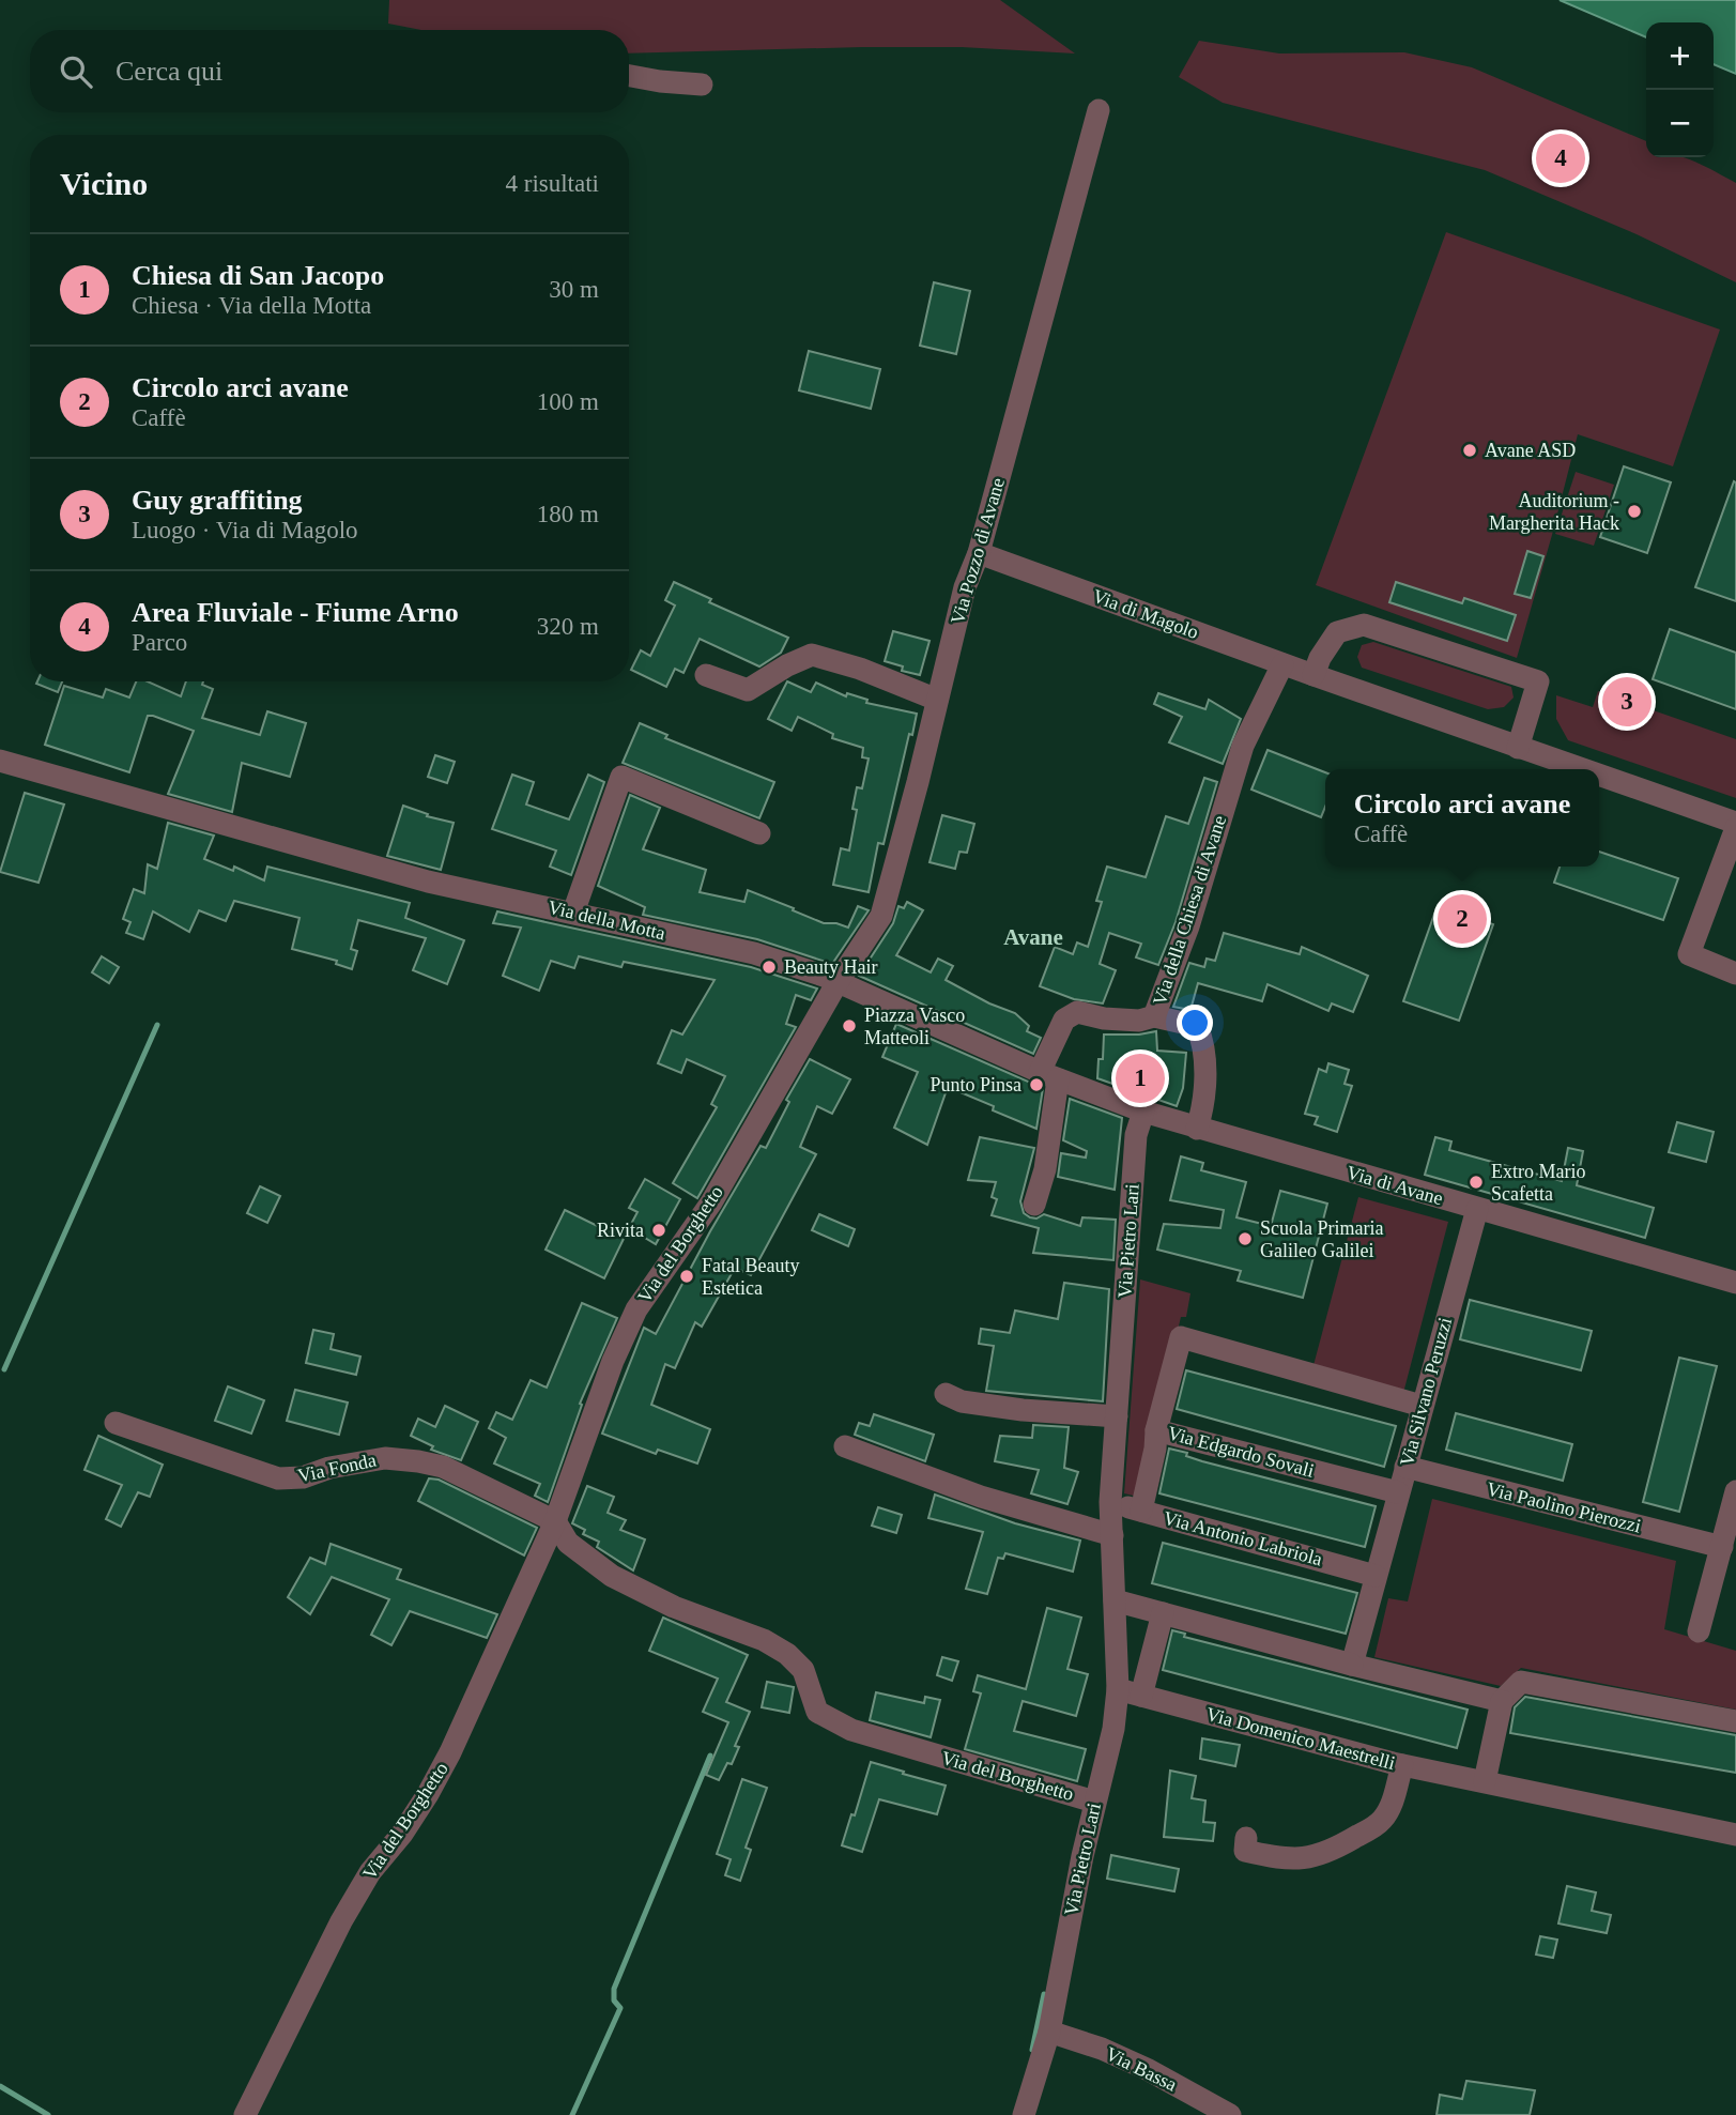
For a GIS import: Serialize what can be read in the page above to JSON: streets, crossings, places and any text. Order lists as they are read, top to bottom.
{
  "streets": {
    "street": [
      "Via Pozzo di Avane",
      "Via di Magolo",
      "Via della Chiesa di Avane",
      "Via della Motta",
      "Via di Avane",
      "Via Pietro Lari",
      "Via del Borghetto",
      "Via Silvano Peruzzi",
      "Via Edgardo Sovali",
      "Via Fonda",
      "Via Paolino Pierozzi",
      "Via Antonio Labriola",
      "Via Domenico Maestrelli",
      "Via Bassa"
    ]
  },
  "crossings": [
    ["Via Pozzo di Avane", "Via di Magolo"],
    ["Via Pozzo di Avane", "Via della Motta"],
    ["Via Pozzo di Avane", "Via del Borghetto"],
    ["Via di Magolo", "Via della Chiesa di Avane"],
    ["Via della Chiesa di Avane", "Via della Motta"],
    ["Via della Motta", "Via di Avane"],
    ["Via della Motta", "Via Pietro Lari"],
    ["Via della Motta", "Via del Borghetto"],
    ["Via di Avane", "Via Silvano Peruzzi"],
    ["Via Pietro Lari", "Via del Borghetto"],
    ["Via Pietro Lari", "Via Antonio Labriola"],
    ["Via Pietro Lari", "Via Domenico Maestrelli"],
    ["Via Pietro Lari", "Via Bassa"],
    ["Via del Borghetto", "Via Fonda"],
    ["Via Silvano Peruzzi", "Via Edgardo Sovali"],
    ["Via Silvano Peruzzi", "Via Paolino Pierozzi"],
    ["Via Silvano Peruzzi", "Via Antonio Labriola"]
  ],
  "districts": ["Avane"],
  "places": [
    "Avane ASD",
    "Auditorium - Margherita Hack",
    "Beauty Hair",
    "Piazza Vasco Matteoli",
    "Punto Pinsa",
    "Extro Mario Scafetta",
    "Rivita",
    "Scuola Primaria Galileo Galilei",
    "Fatal Beauty Estetica"
  ],
  "page": {
    "map_buttons": ["+", "−"],
    "search": "Cerca qui",
    "pins": [
      "4",
      "3",
      "2",
      "1"
    ],
    "heading": ["Vicino", "4 risultati"],
    "list": [
      {
        "mark": "1",
        "name": "Chiesa di San Jacopo",
        "note": "Chiesa · Via della Motta",
        "value": "30 m"
      },
      {
        "mark": "2",
        "name": "Circolo arci avane",
        "note": "Caffè",
        "value": "100 m"
      },
      {
        "mark": "3",
        "name": "Guy graffiting",
        "note": "Luogo · Via di Magolo",
        "value": "180 m"
      },
      {
        "mark": "4",
        "name": "Area Fluviale - Fiume Arno",
        "note": "Parco",
        "value": "320 m"
      }
    ],
    "popup": ["Circolo arci avane", "Caffè"]
  }
}
